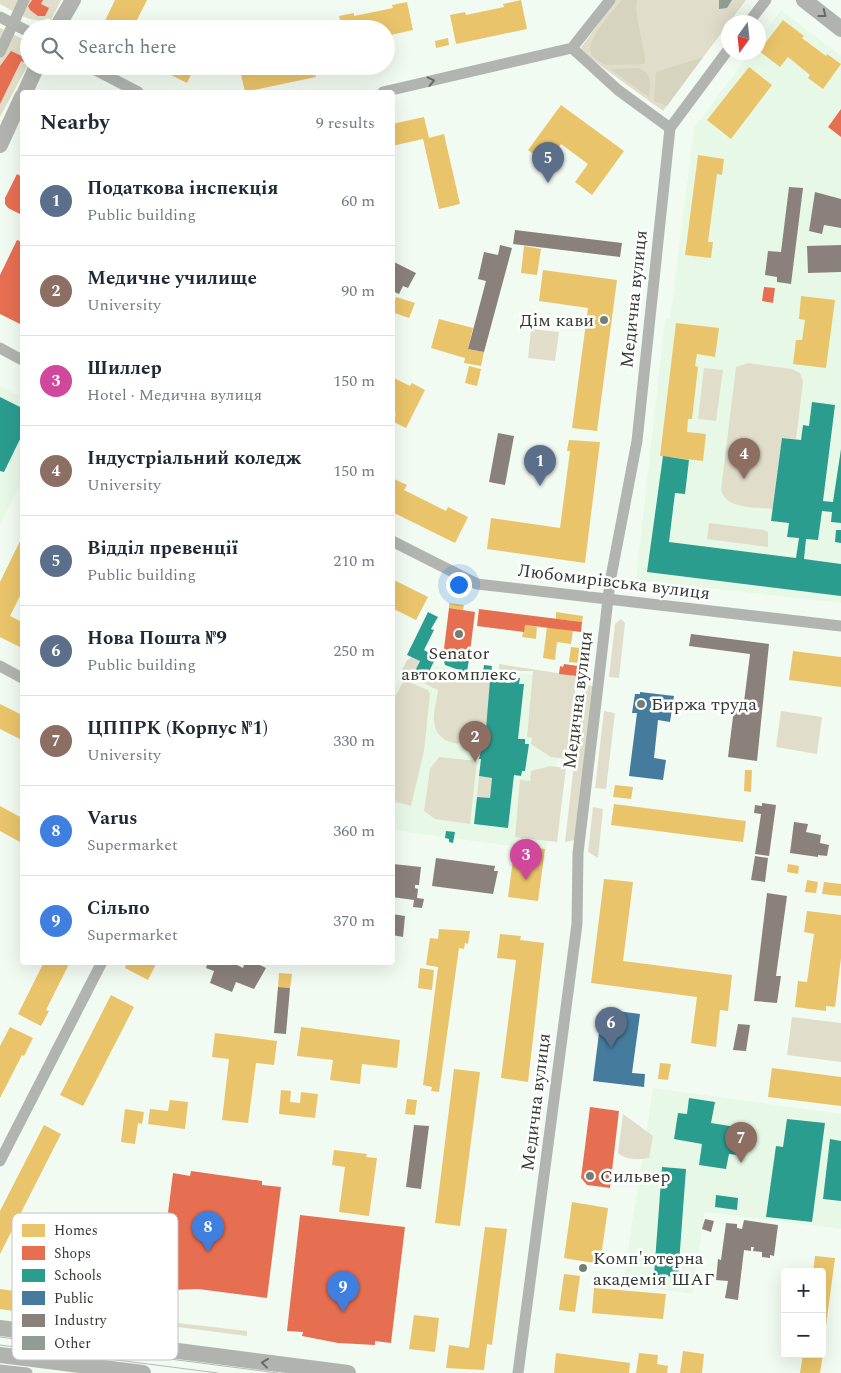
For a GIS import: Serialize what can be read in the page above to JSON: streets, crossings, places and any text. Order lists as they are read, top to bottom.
{
  "streets": {
    "street": ["Медична вулиця", "Любомирівська вулиця"]
  },
  "crossings": [
    ["Медична вулиця", "Любомирівська вулиця"]
  ],
  "places": [
    "Дiм кави",
    "Senator автокомплекс",
    "Биржа труда",
    "Сильвер",
    "Комп'ютерна академія ШАГ"
  ],
  "legend": [
    "Homes",
    "Shops",
    "Schools",
    "Public",
    "Industry",
    "Other"
  ],
  "north": "bottom",
  "page": {
    "search": "Search here",
    "heading": ["Nearby", "9 results"],
    "pins": [
      "5",
      "4",
      "1",
      "2",
      "3",
      "6",
      "7",
      "8",
      "9"
    ],
    "list": [
      {
        "mark": "1",
        "name": "Податкова інспекція",
        "note": "Public building",
        "value": "60 m"
      },
      {
        "mark": "2",
        "name": "Медичне училище",
        "note": "University",
        "value": "90 m"
      },
      {
        "mark": "3",
        "name": "Шиллер",
        "note": "Hotel · Медична вулиця",
        "value": "150 m"
      },
      {
        "mark": "4",
        "name": "Індустріальний коледж",
        "note": "University",
        "value": "150 m"
      },
      {
        "mark": "5",
        "name": "Відділ превенції",
        "note": "Public building",
        "value": "210 m"
      },
      {
        "mark": "6",
        "name": "Нова Пошта №9",
        "note": "Public building",
        "value": "250 m"
      },
      {
        "mark": "7",
        "name": "ЦППРК (Корпус №1)",
        "note": "University",
        "value": "330 m"
      },
      {
        "mark": "8",
        "name": "Varus",
        "note": "Supermarket",
        "value": "360 m"
      },
      {
        "mark": "9",
        "name": "Сільпо",
        "note": "Supermarket",
        "value": "370 m"
      }
    ],
    "map_buttons": ["+", "−"]
  }
}
